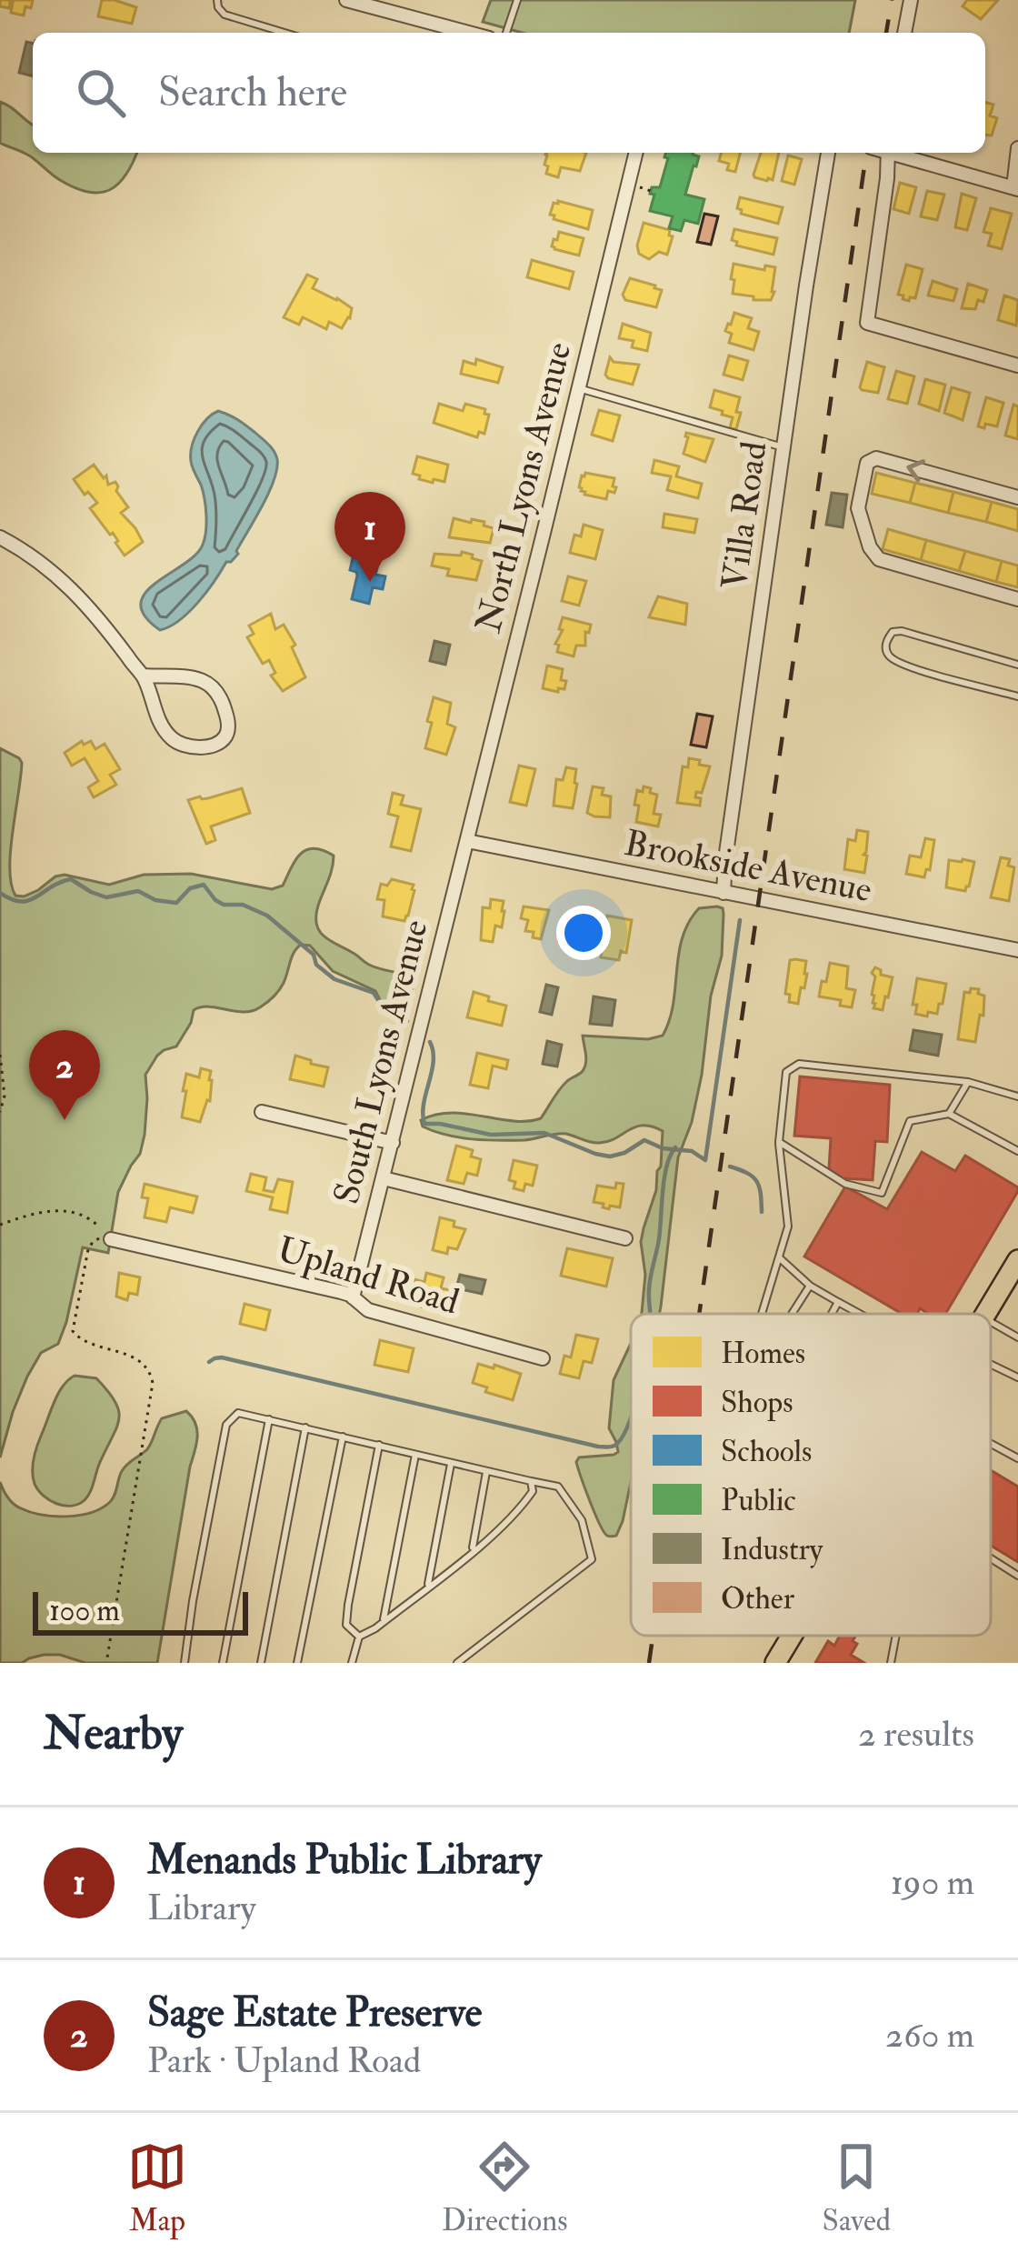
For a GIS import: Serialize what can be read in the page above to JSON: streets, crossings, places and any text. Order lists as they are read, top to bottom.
{
  "streets": {
    "street": [
      "North Lyons Avenue",
      "Villa Road",
      "Brookside Avenue",
      "South Lyons Avenue",
      "Upland Road"
    ]
  },
  "crossings": [
    ["North Lyons Avenue", "Brookside Avenue"],
    ["North Lyons Avenue", "South Lyons Avenue"],
    ["Villa Road", "Brookside Avenue"],
    ["Brookside Avenue", "South Lyons Avenue"],
    ["South Lyons Avenue", "Upland Road"]
  ],
  "legend": [
    "Homes",
    "Shops",
    "Schools",
    "Public",
    "Industry",
    "Other"
  ],
  "scale_bar": "100 m",
  "page": {
    "search": "Search here",
    "pins": ["1", "2"],
    "scale": "100 m",
    "heading": ["Nearby", "2 results"],
    "list": [
      {
        "mark": "1",
        "name": "Menands Public Library",
        "note": "Library",
        "value": "190 m"
      },
      {
        "mark": "2",
        "name": "Sage Estate Preserve",
        "note": "Park · Upland Road",
        "value": "260 m"
      }
    ],
    "nav": ["Map", "Directions", "Saved"]
  }
}
